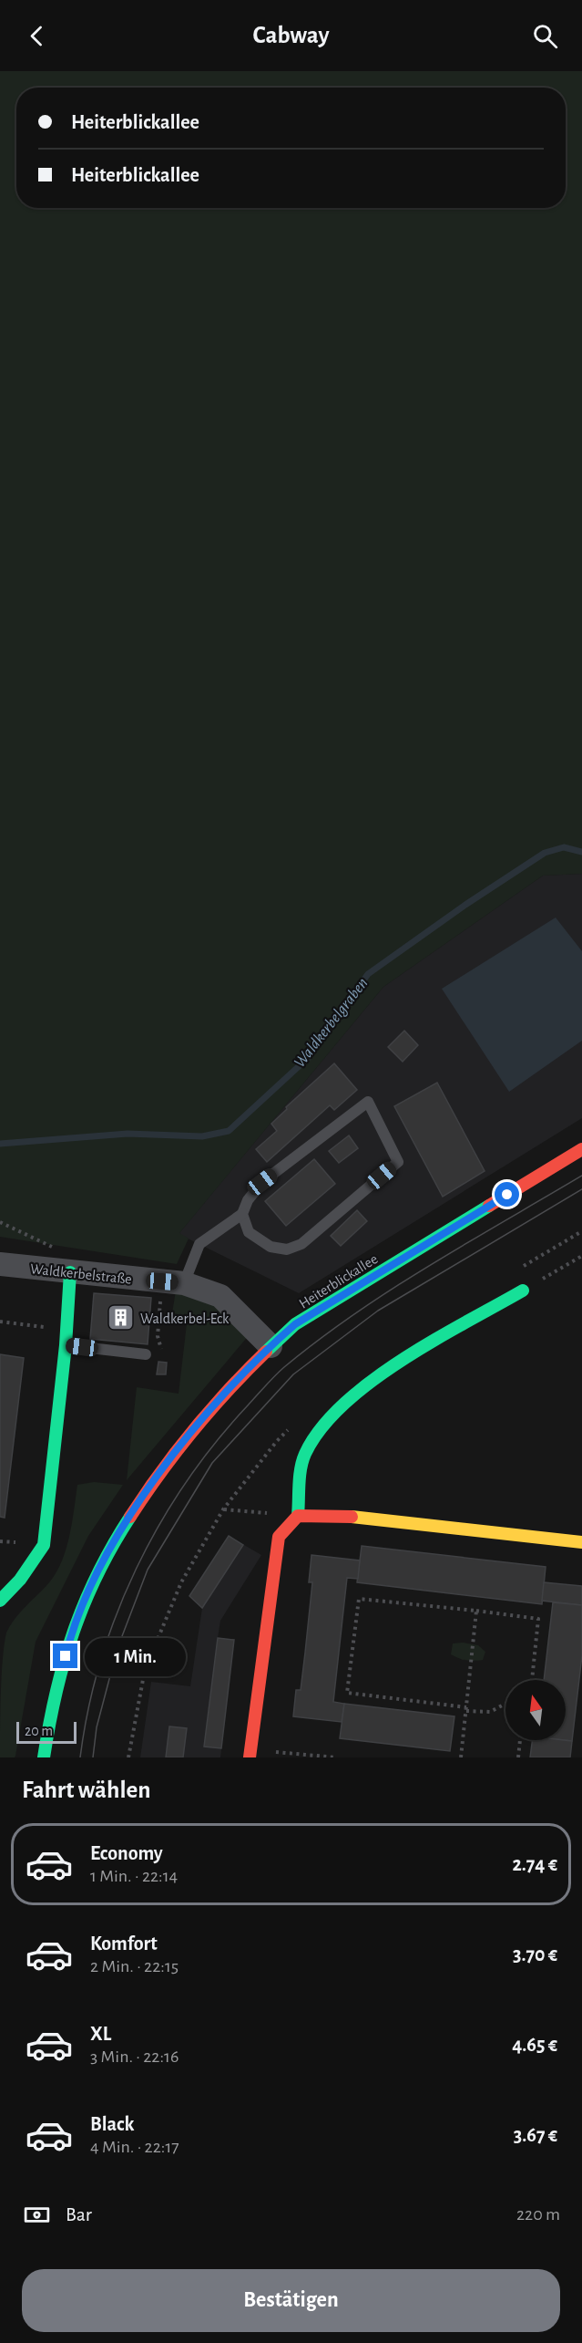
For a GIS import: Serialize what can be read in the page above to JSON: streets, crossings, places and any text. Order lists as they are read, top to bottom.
{
  "streets": {
    "street": ["Waldkerbelstraße", "Heiterblickallee"]
  },
  "crossings": [
    ["Waldkerbelstraße", "Heiterblickallee"]
  ],
  "water": ["Waldkerbelgraben"],
  "places": {
    "building": ["Waldkerbel-Eck"]
  },
  "scale_bar": "20 m",
  "north": "top",
  "page": {
    "header": "Cabway",
    "banner": ["Heiterblickallee", "Heiterblickallee"],
    "bubble": "1 Min.",
    "scale": "20 m",
    "heading": "Fahrt wählen",
    "list": [
      {
        "name": "Economy",
        "note": "1 Min. · 22:14",
        "value": "2.74 €"
      },
      {
        "name": "Komfort",
        "note": "2 Min. · 22:15",
        "value": "3.70 €"
      },
      {
        "name": "XL",
        "note": "3 Min. · 22:16",
        "value": "4.65 €"
      },
      {
        "name": "Black",
        "note": "4 Min. · 22:17",
        "value": "3.67 €"
      }
    ],
    "pay": ["Bar", "220 m"],
    "buttons": "Bestätigen"
  }
}
